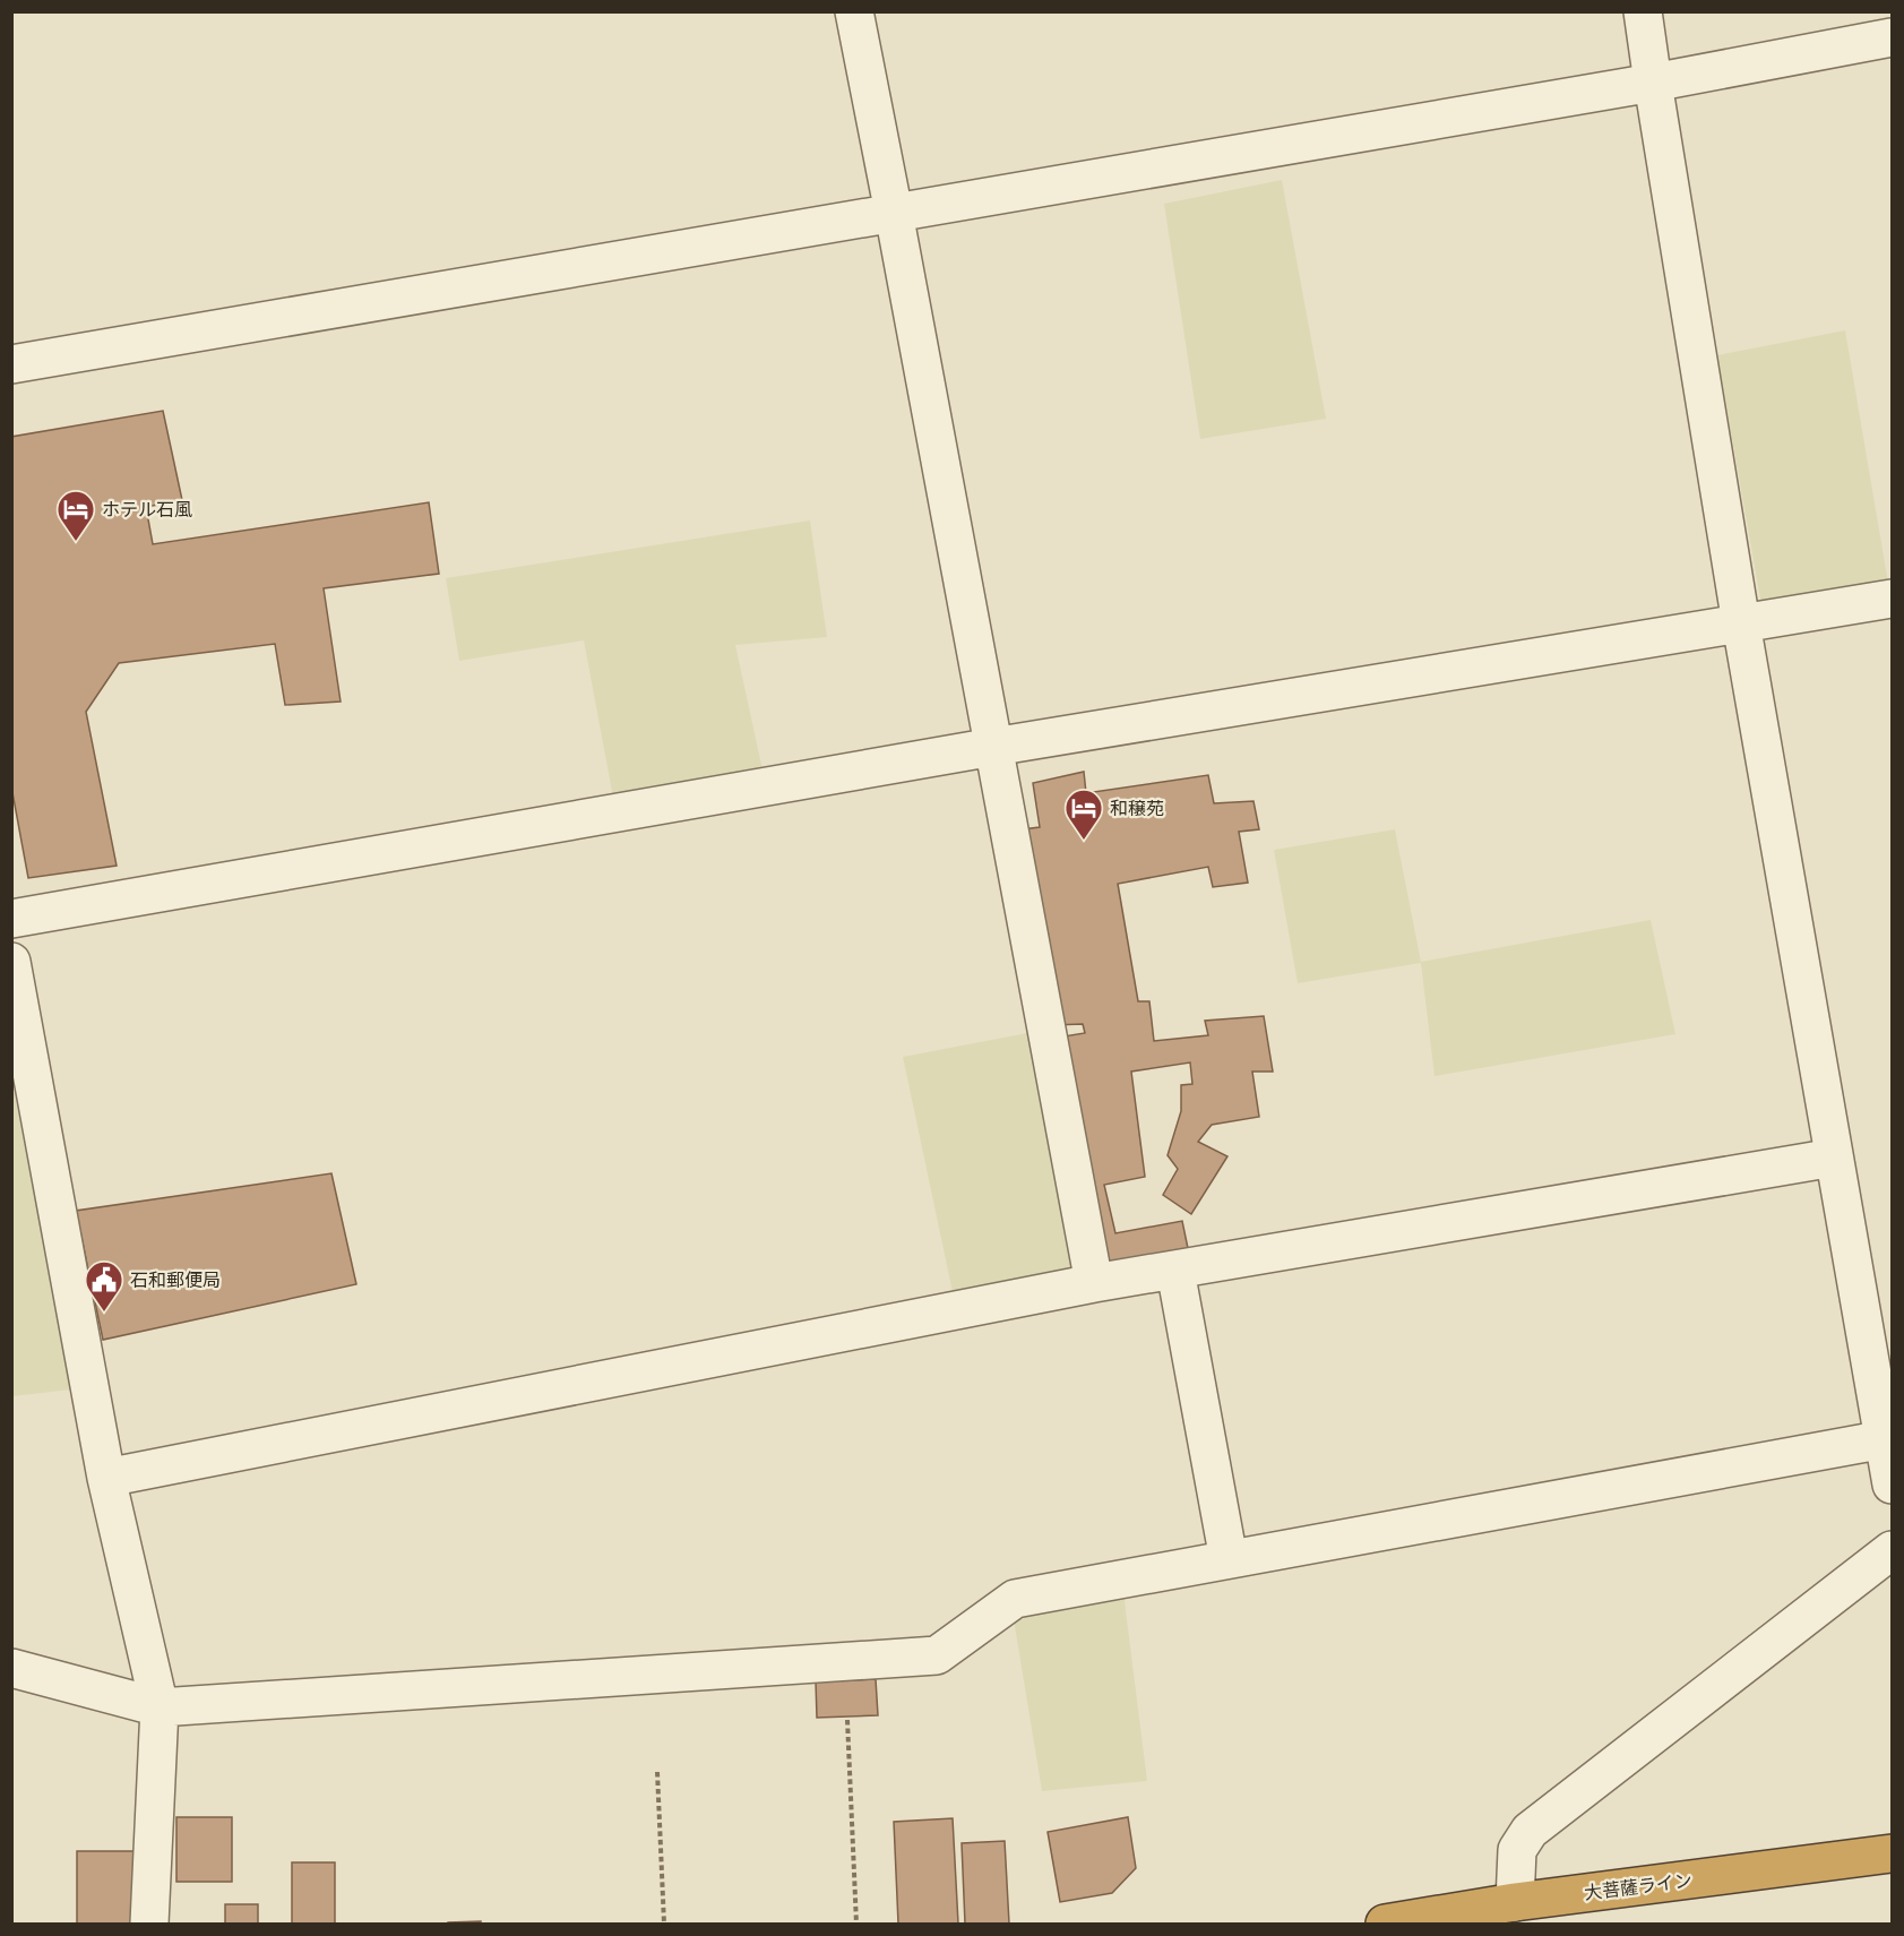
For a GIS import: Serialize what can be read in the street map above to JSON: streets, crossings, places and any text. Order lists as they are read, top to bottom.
{
  "streets": {
    "highway": ["大菩薩ライン"]
  },
  "places": {
    "hotel": ["ホテル石風", "和穣苑"],
    "public building": ["石和郵便局"]
  }
}
